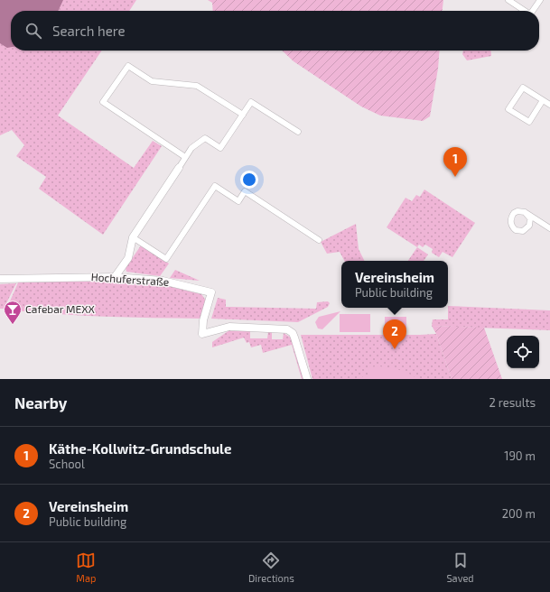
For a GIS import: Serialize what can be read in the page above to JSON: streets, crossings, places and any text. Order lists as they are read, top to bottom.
{
  "streets": {
    "street": ["Hochuferstraße"]
  },
  "places": {
    "bar": ["Cafebar MEXX"]
  },
  "page": {
    "search": "Search here",
    "pins": ["1", "2"],
    "popup": ["Vereinsheim", "Public building"],
    "heading": ["Nearby", "2 results"],
    "list": [
      {
        "mark": "1",
        "name": "Käthe-Kollwitz-Grundschule",
        "note": "School",
        "value": "190 m"
      },
      {
        "mark": "2",
        "name": "Vereinsheim",
        "note": "Public building",
        "value": "200 m"
      }
    ],
    "nav": ["Map", "Directions", "Saved"]
  }
}
